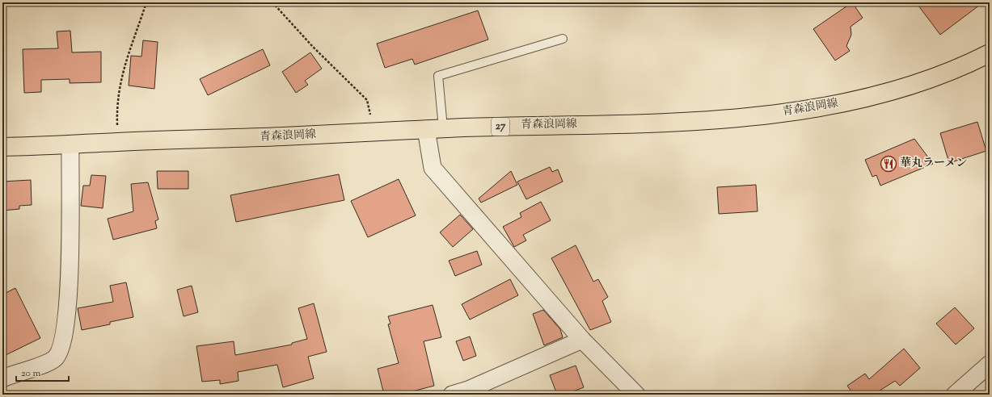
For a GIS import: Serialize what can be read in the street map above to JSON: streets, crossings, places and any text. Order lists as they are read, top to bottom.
{
  "streets": {
    "main road": ["青森浪岡線", "27"]
  },
  "places": {
    "restaurant": ["華丸ラーメン"]
  },
  "scale_bar": "20 m"
}
